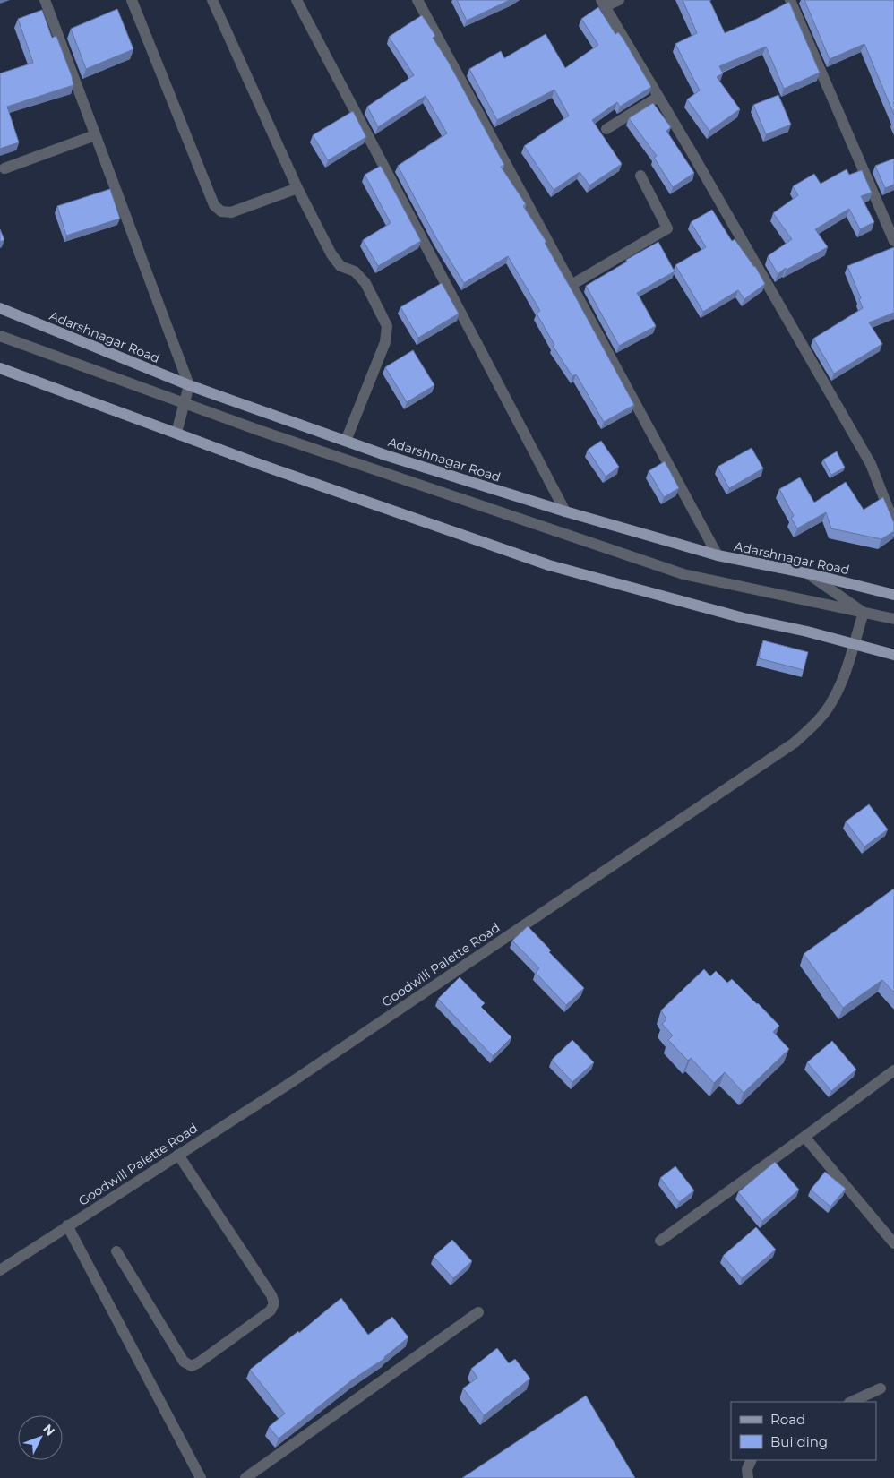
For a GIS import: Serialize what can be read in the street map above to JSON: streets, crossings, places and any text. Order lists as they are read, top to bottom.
{
  "streets": {
    "main road": ["Adarshnagar Road"],
    "street": ["Goodwill Palette Road"]
  },
  "legend": ["Road", "Building"],
  "north": "top right"
}
